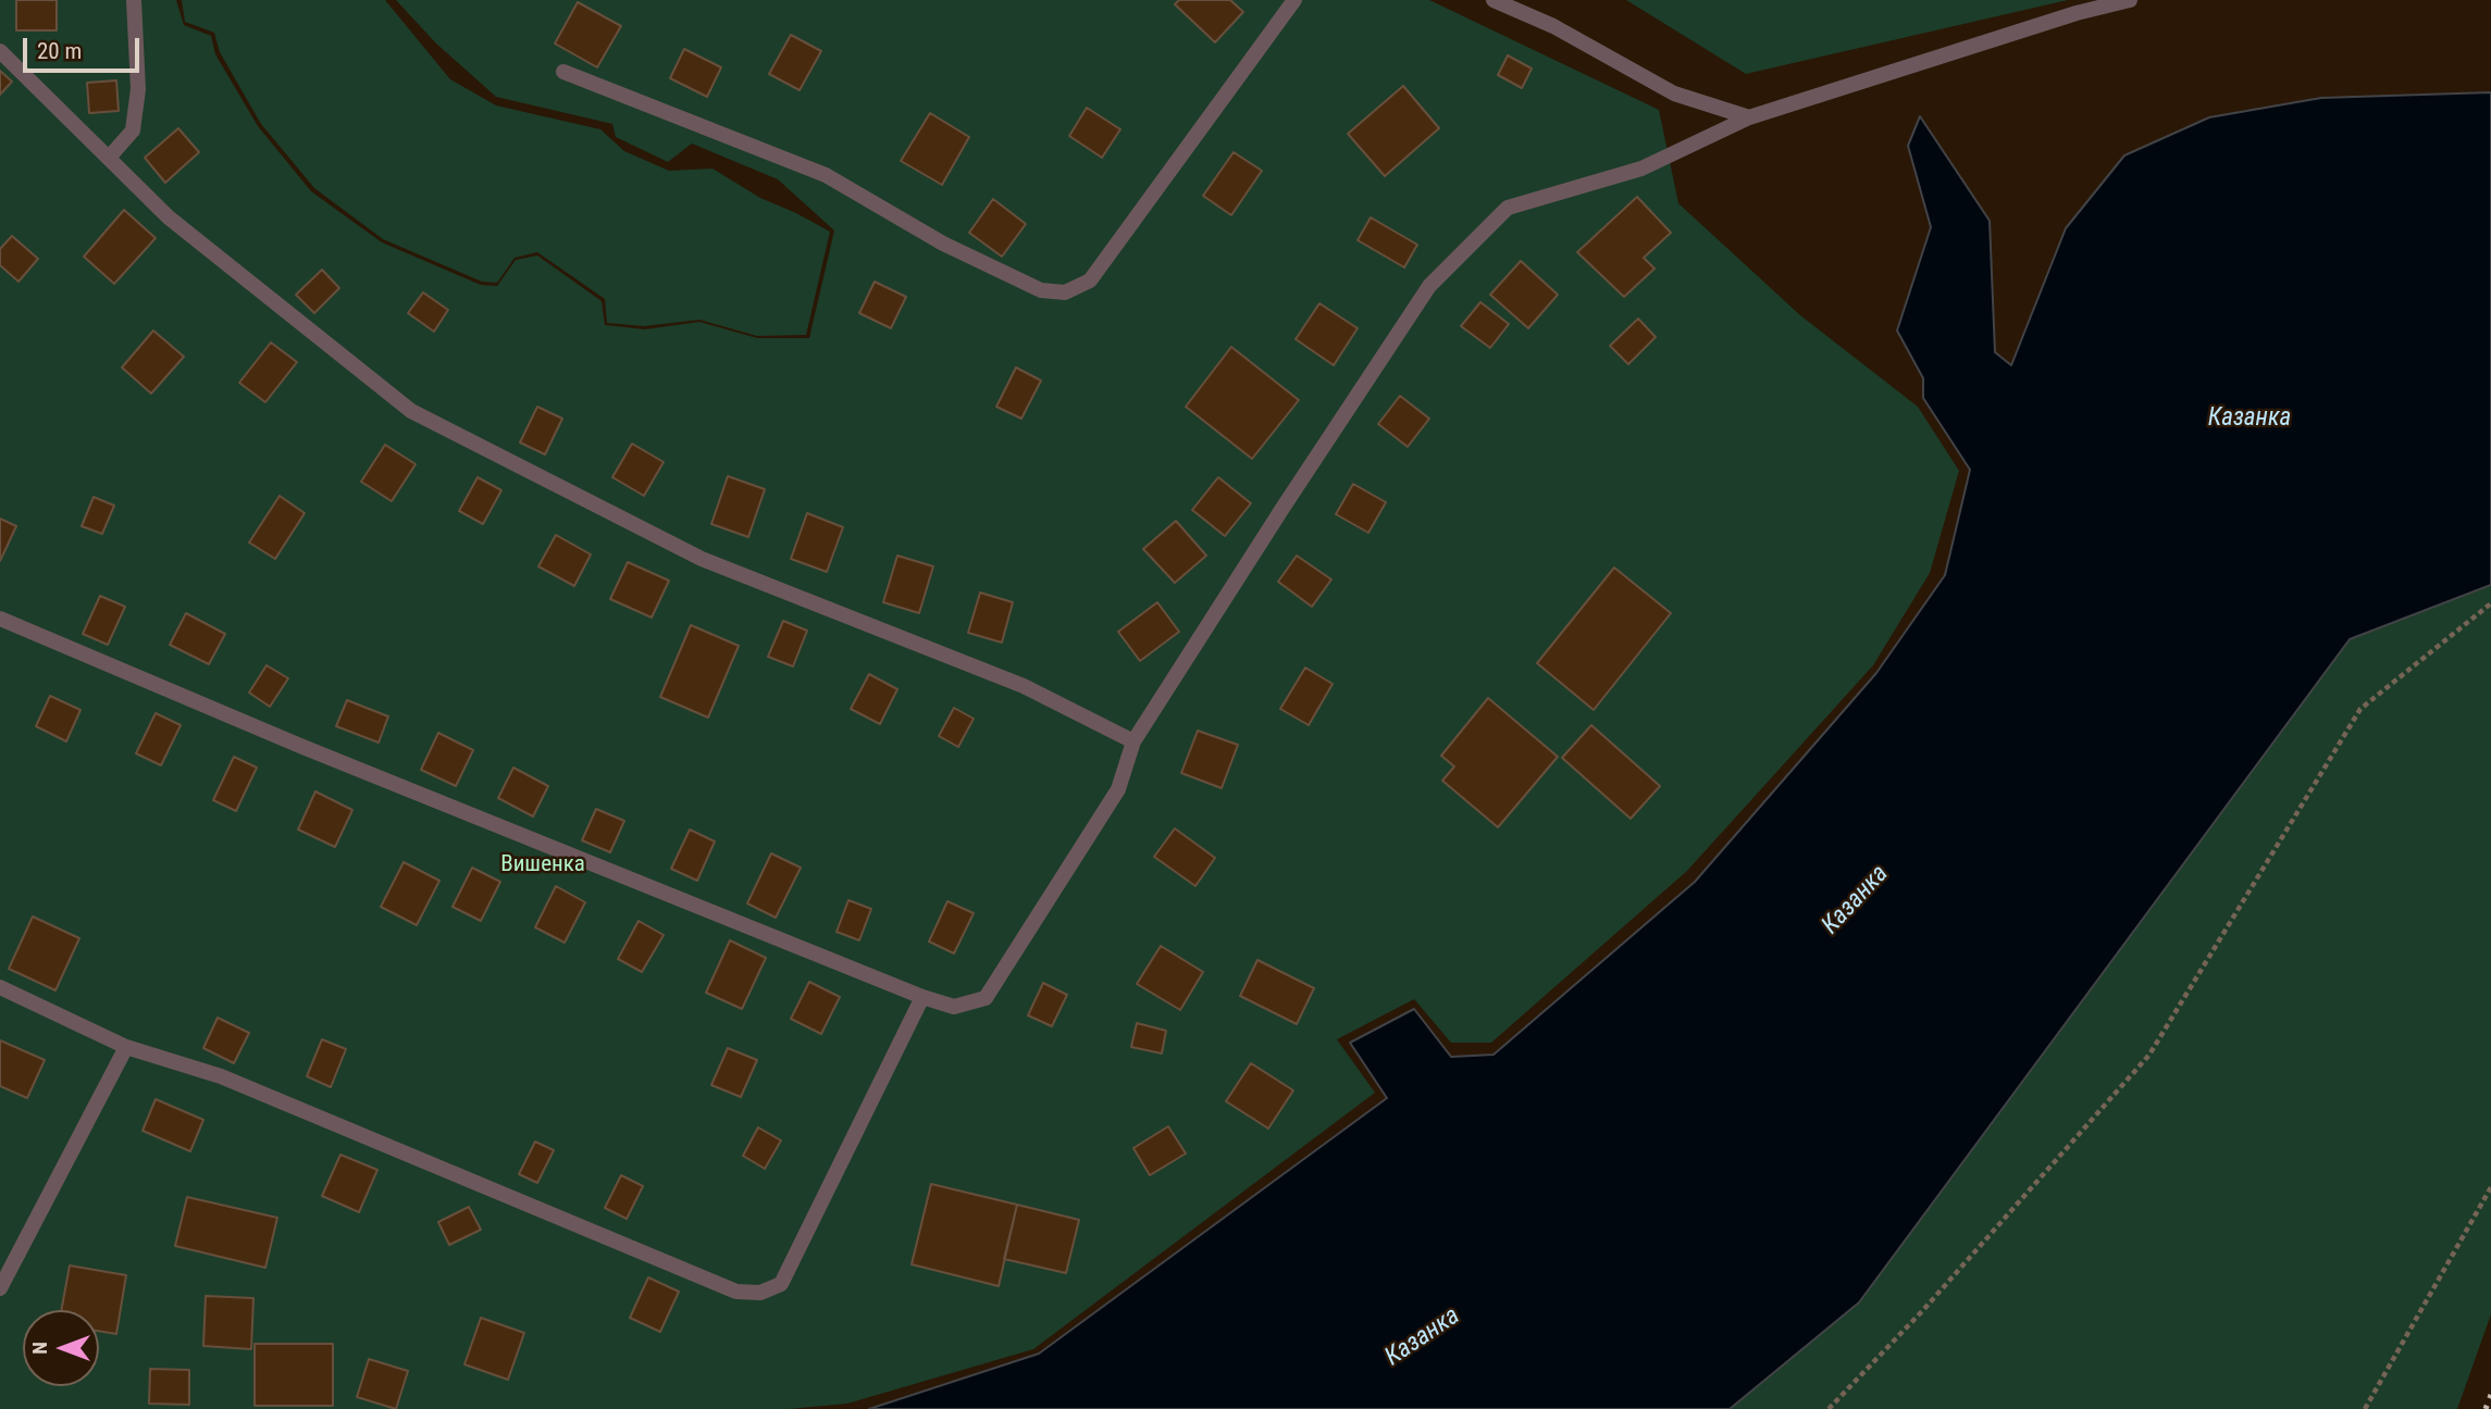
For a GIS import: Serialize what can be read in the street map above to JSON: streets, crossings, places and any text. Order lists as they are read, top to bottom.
{
  "water": ["Казанка"],
  "parks": ["Вишенка"],
  "scale_bar": "20 m",
  "north": "left"
}
